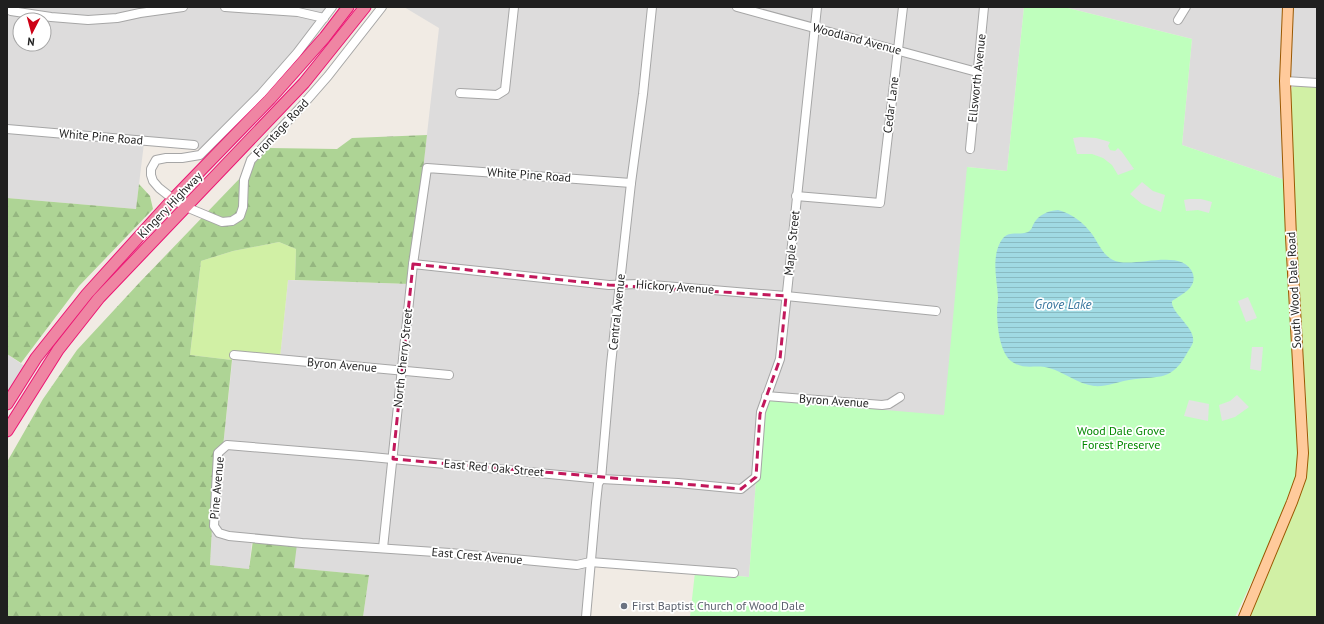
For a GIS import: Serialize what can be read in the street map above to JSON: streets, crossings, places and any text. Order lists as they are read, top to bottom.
{
  "streets": {
    "highway": ["Kingery Highway"],
    "main road": ["South Wood Dale Road"],
    "street": [
      "Woodland Avenue",
      "Ellsworth Avenue",
      "Cedar Lane",
      "Frontage Road",
      "White Pine Road",
      "Maple Street",
      "Hickory Avenue",
      "Central Avenue",
      "North Cherry Street",
      "Byron Avenue",
      "East Red Oak Street",
      "Pine Avenue",
      "East Crest Avenue"
    ]
  },
  "crossings": [
    ["Woodland Avenue", "Ellsworth Avenue"],
    ["Woodland Avenue", "Cedar Lane"],
    ["Woodland Avenue", "Maple Street"],
    ["Cedar Lane", "Maple Street"],
    ["Frontage Road", "Kingery Highway"],
    ["White Pine Road", "Central Avenue"],
    ["White Pine Road", "North Cherry Street"],
    ["Maple Street", "Hickory Avenue"],
    ["Maple Street", "Byron Avenue"],
    ["Maple Street", "East Red Oak Street"],
    ["Hickory Avenue", "Central Avenue"],
    ["Hickory Avenue", "North Cherry Street"],
    ["Central Avenue", "East Red Oak Street"],
    ["Central Avenue", "East Crest Avenue"],
    ["North Cherry Street", "Byron Avenue"],
    ["North Cherry Street", "East Red Oak Street"],
    ["North Cherry Street", "East Crest Avenue"],
    ["East Red Oak Street", "Pine Avenue"],
    ["Pine Avenue", "East Crest Avenue"]
  ],
  "water": ["Grove Lake"],
  "parks": ["Wood Dale Grove Forest Preserve"],
  "places": ["First Baptist Church of Wood Dale"],
  "north": "bottom"
}
